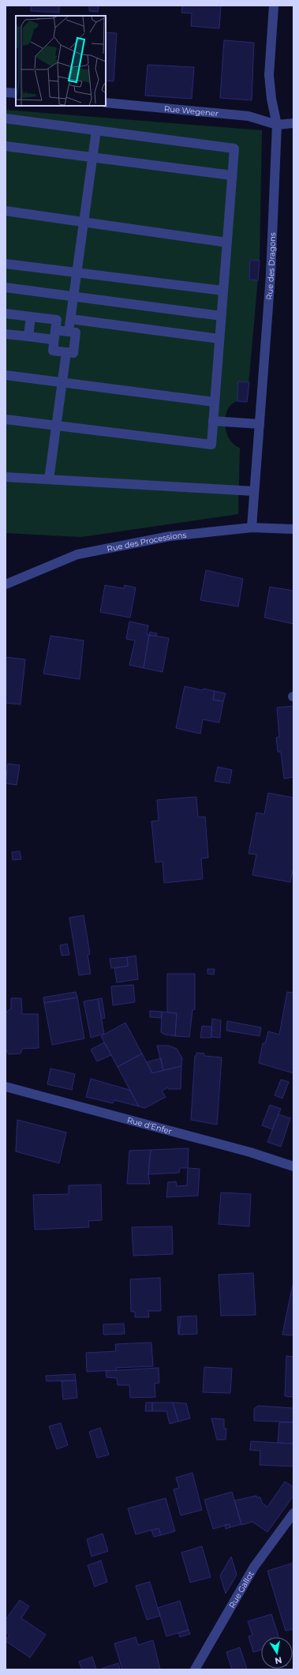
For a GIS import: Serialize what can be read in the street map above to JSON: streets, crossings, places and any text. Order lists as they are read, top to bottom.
{
  "streets": {
    "street": [
      "Rue Wegener",
      "Rue des Dragons",
      "Rue des Processions",
      "Rue d'Enfer",
      "Rue Gallot"
    ]
  },
  "crossings": [
    ["Rue Wegener", "Rue des Dragons"],
    ["Rue des Dragons", "Rue des Processions"]
  ],
  "north": "bottom"
}
